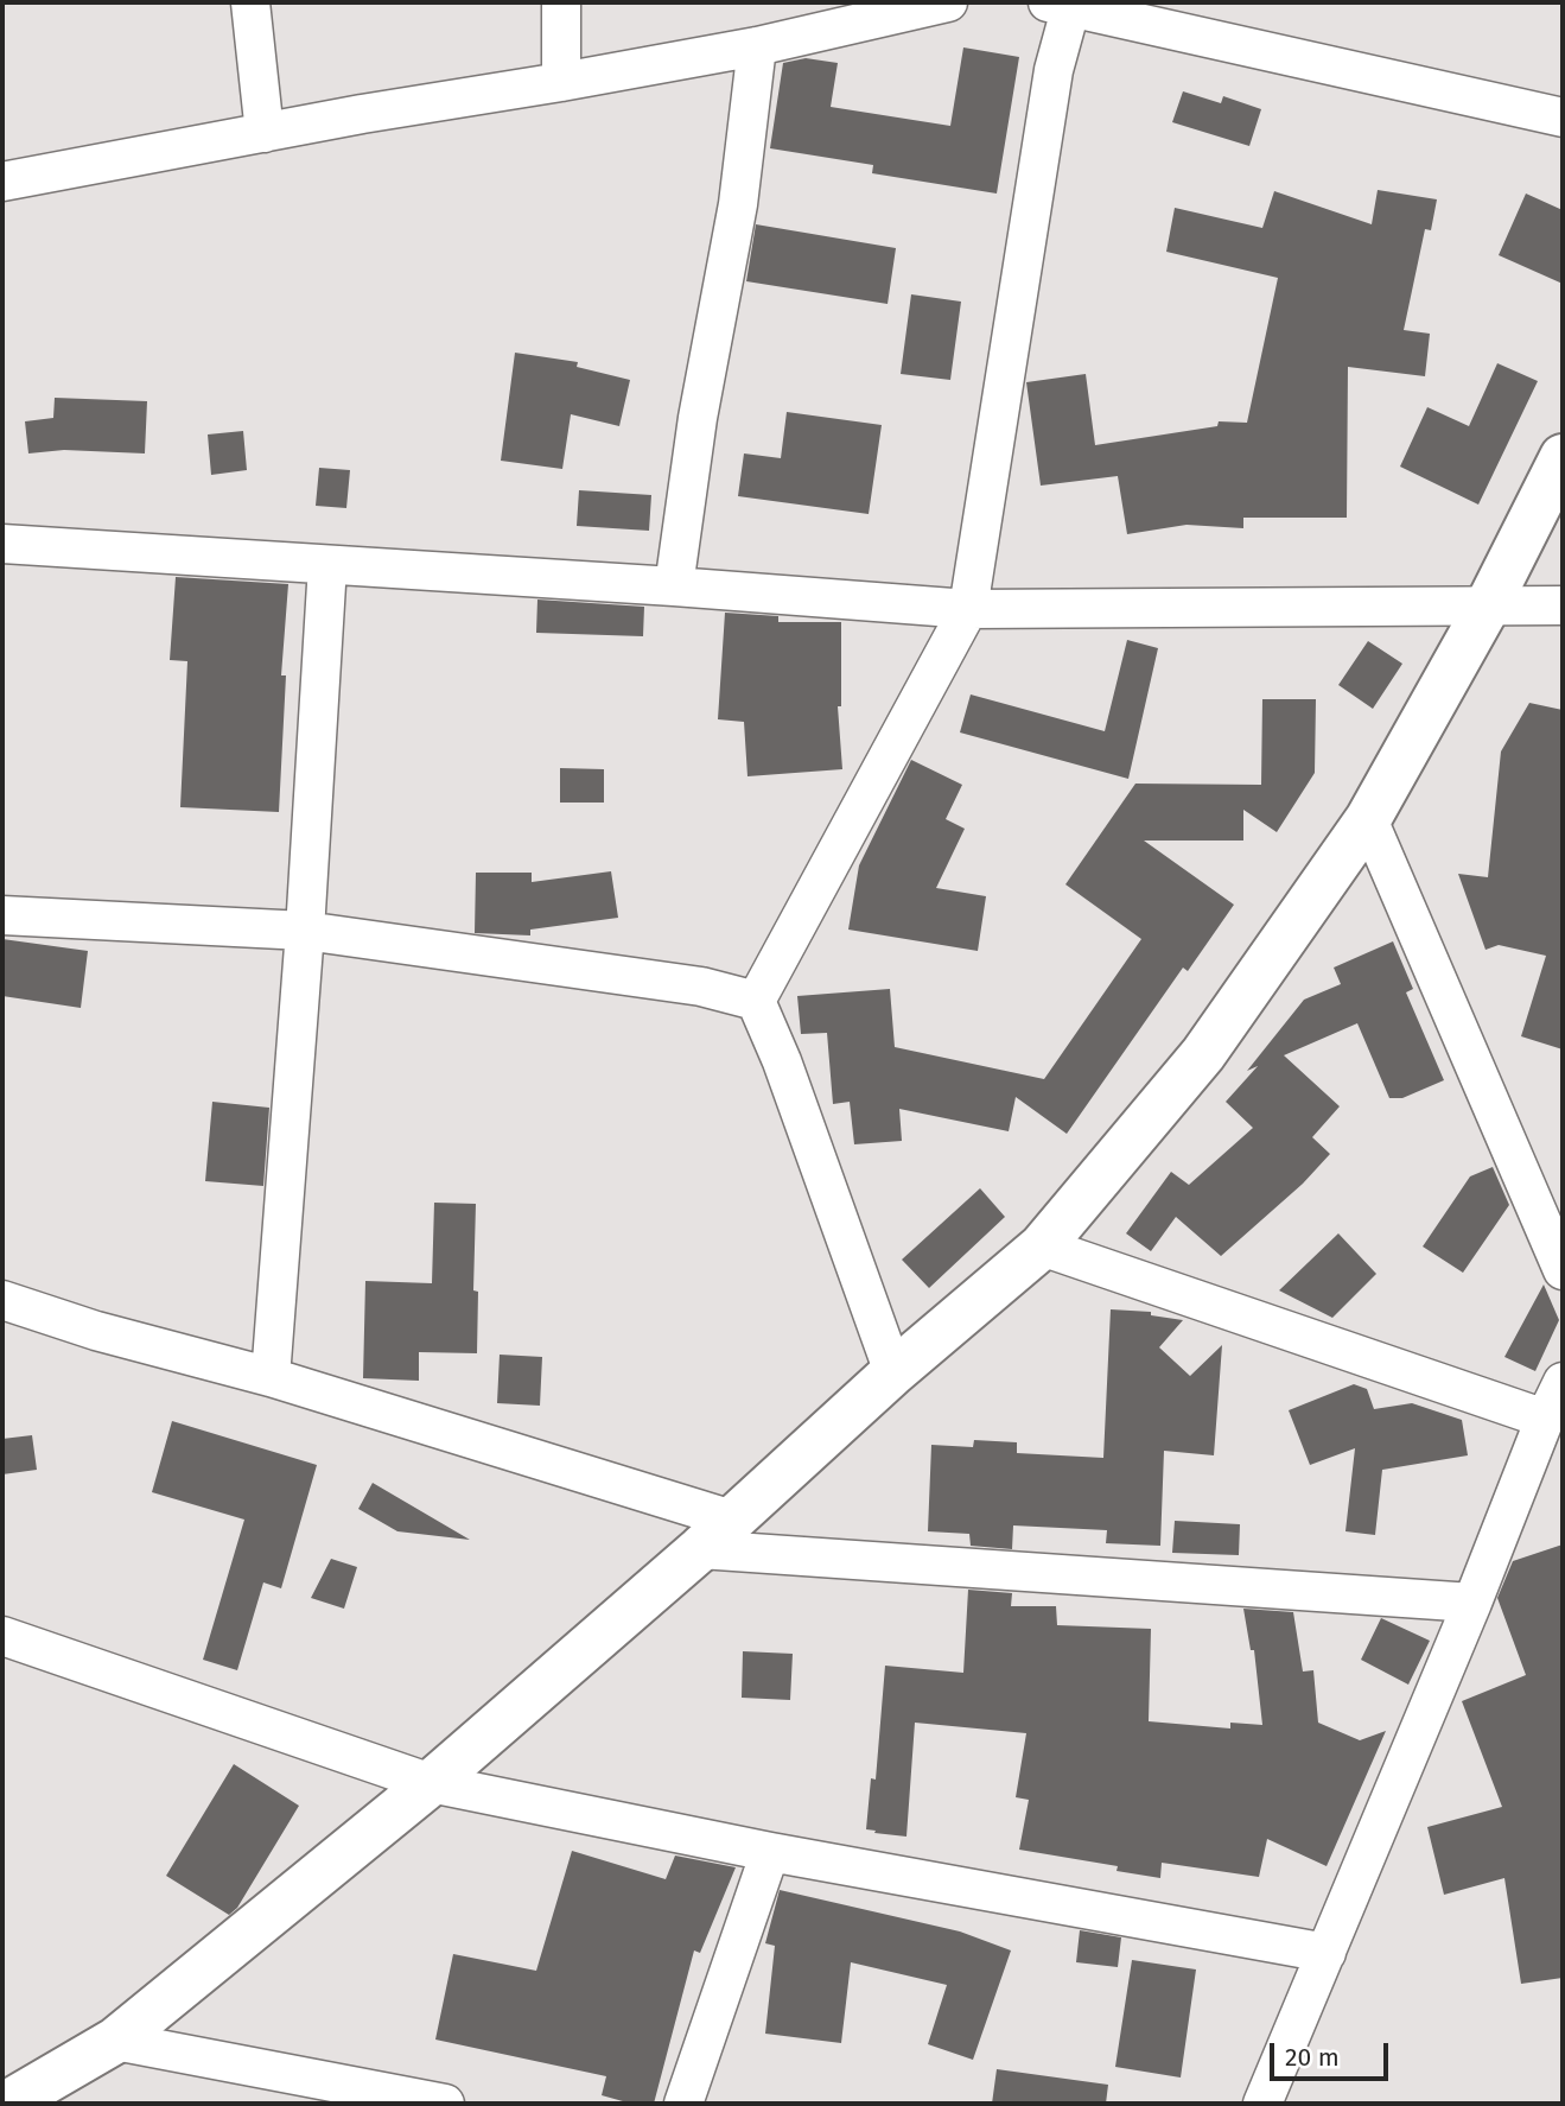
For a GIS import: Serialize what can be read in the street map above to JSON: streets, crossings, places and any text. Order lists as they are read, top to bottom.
{
  "scale_bar": "20 m"
}
